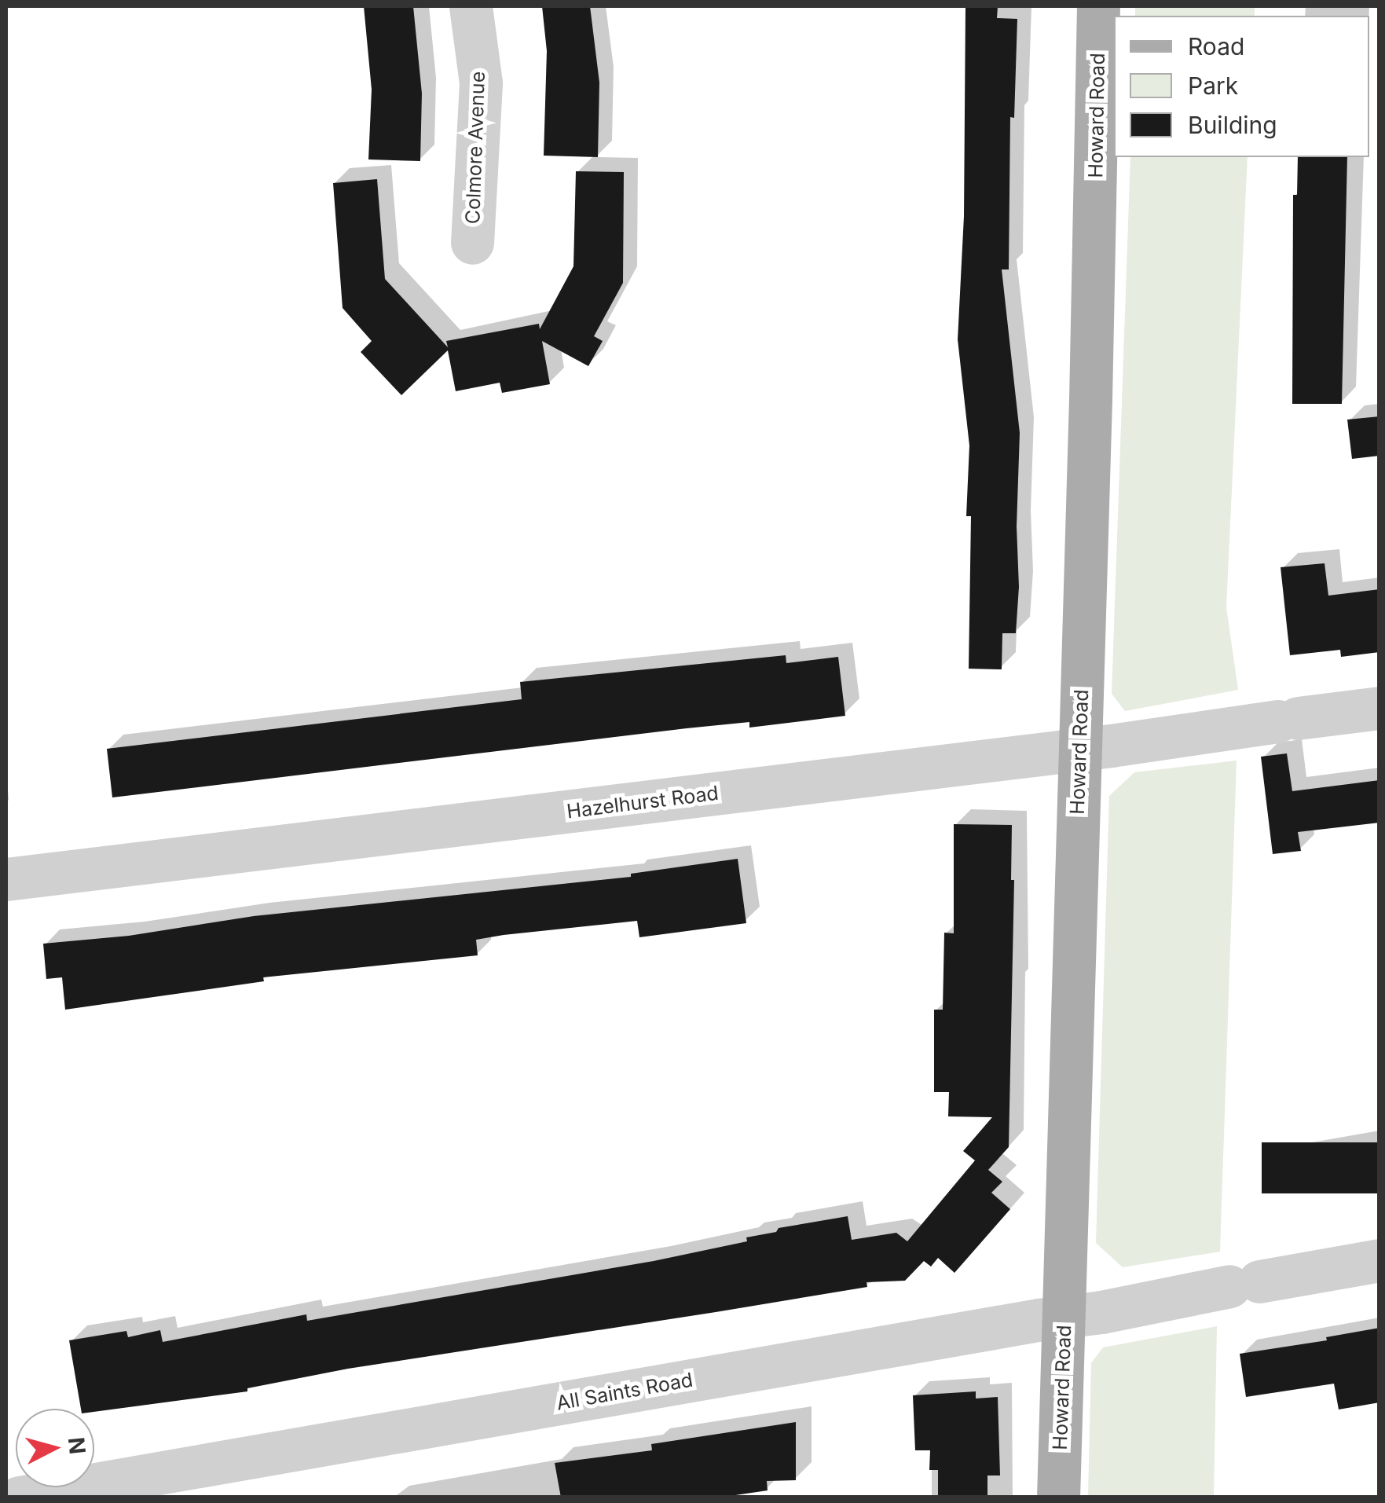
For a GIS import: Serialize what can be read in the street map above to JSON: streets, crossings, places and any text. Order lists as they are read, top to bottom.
{
  "streets": {
    "main road": ["Howard Road"],
    "street": ["Colmore Avenue", "Hazelhurst Road", "All Saints Road"]
  },
  "crossings": [
    ["Howard Road", "Hazelhurst Road"],
    ["Howard Road", "All Saints Road"]
  ],
  "legend": ["Road", "Park", "Building"],
  "north": "right"
}
